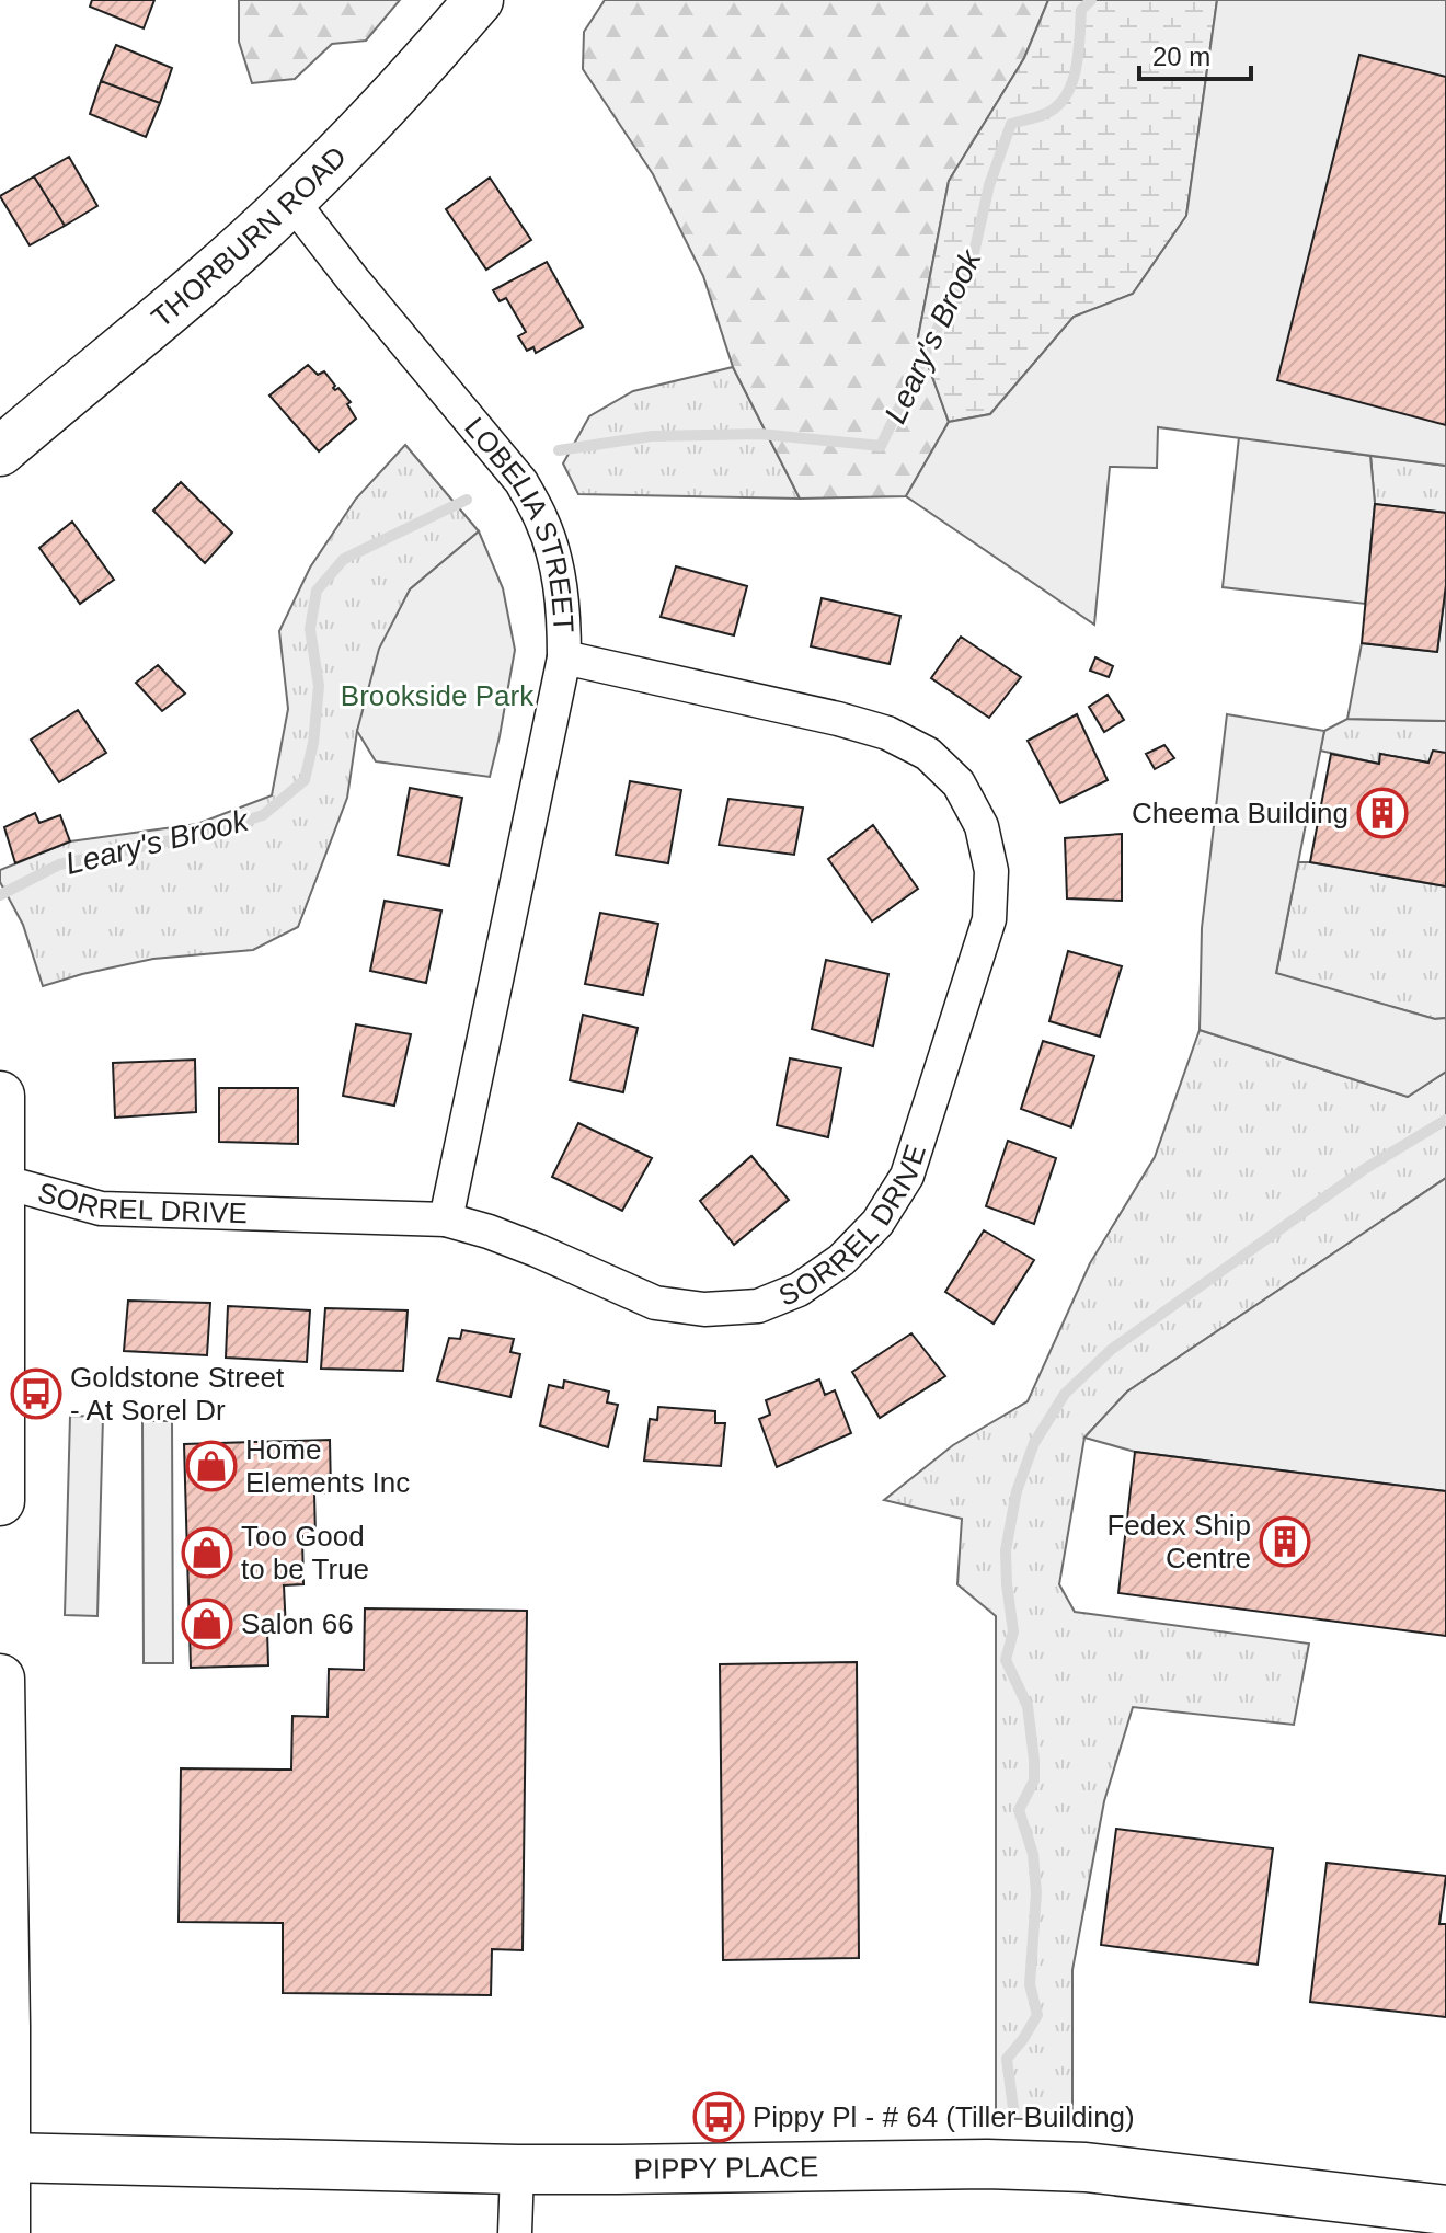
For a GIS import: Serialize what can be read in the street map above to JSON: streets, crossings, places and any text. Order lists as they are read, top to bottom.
{
  "streets": {
    "main road": ["THORBURN ROAD", "PIPPY PLACE"],
    "street": ["LOBELIA STREET", "SORREL DRIVE"]
  },
  "crossings": [
    ["THORBURN ROAD", "LOBELIA STREET"],
    ["LOBELIA STREET", "SORREL DRIVE"]
  ],
  "water": ["Leary's Brook"],
  "parks": ["Brookside Park"],
  "places": {
    "building": ["Cheema Building", "Fedex Ship Centre"],
    "bus stop": ["Goldstone Street - At Sorel Dr", "Pippy Pl - # 64 (Tiller Building)"],
    "shop": ["Home Elements Inc", "Too Good to be True", "Salon 66"]
  },
  "scale_bar": "20 m"
}
